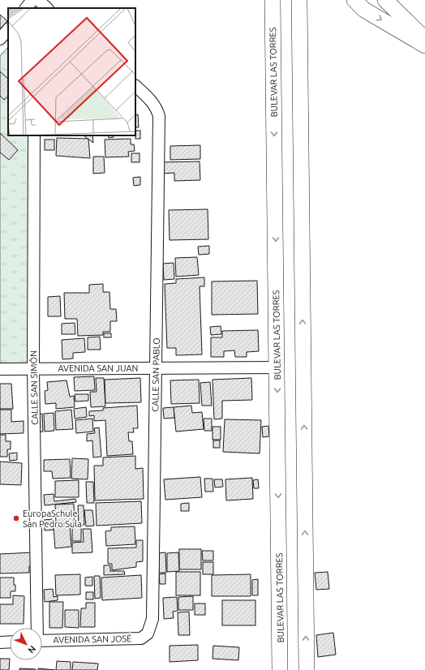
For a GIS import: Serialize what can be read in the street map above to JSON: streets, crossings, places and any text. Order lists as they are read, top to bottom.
{
  "streets": {
    "street": [
      "BULEVAR LAS TORRES",
      "AVENIDA SAN JUAN",
      "CALLE SAN PABLO",
      "CALLE SAN SIMÓN",
      "AVENIDA SAN JOSÉ"
    ]
  },
  "crossings": [
    ["BULEVAR LAS TORRES", "AVENIDA SAN JUAN"],
    ["AVENIDA SAN JUAN", "CALLE SAN PABLO"],
    ["AVENIDA SAN JUAN", "CALLE SAN SIMÓN"],
    ["CALLE SAN PABLO", "AVENIDA SAN JOSÉ"]
  ],
  "places": ["EuropaSchule San Pedro Sula"],
  "north": "bottom right"
}
